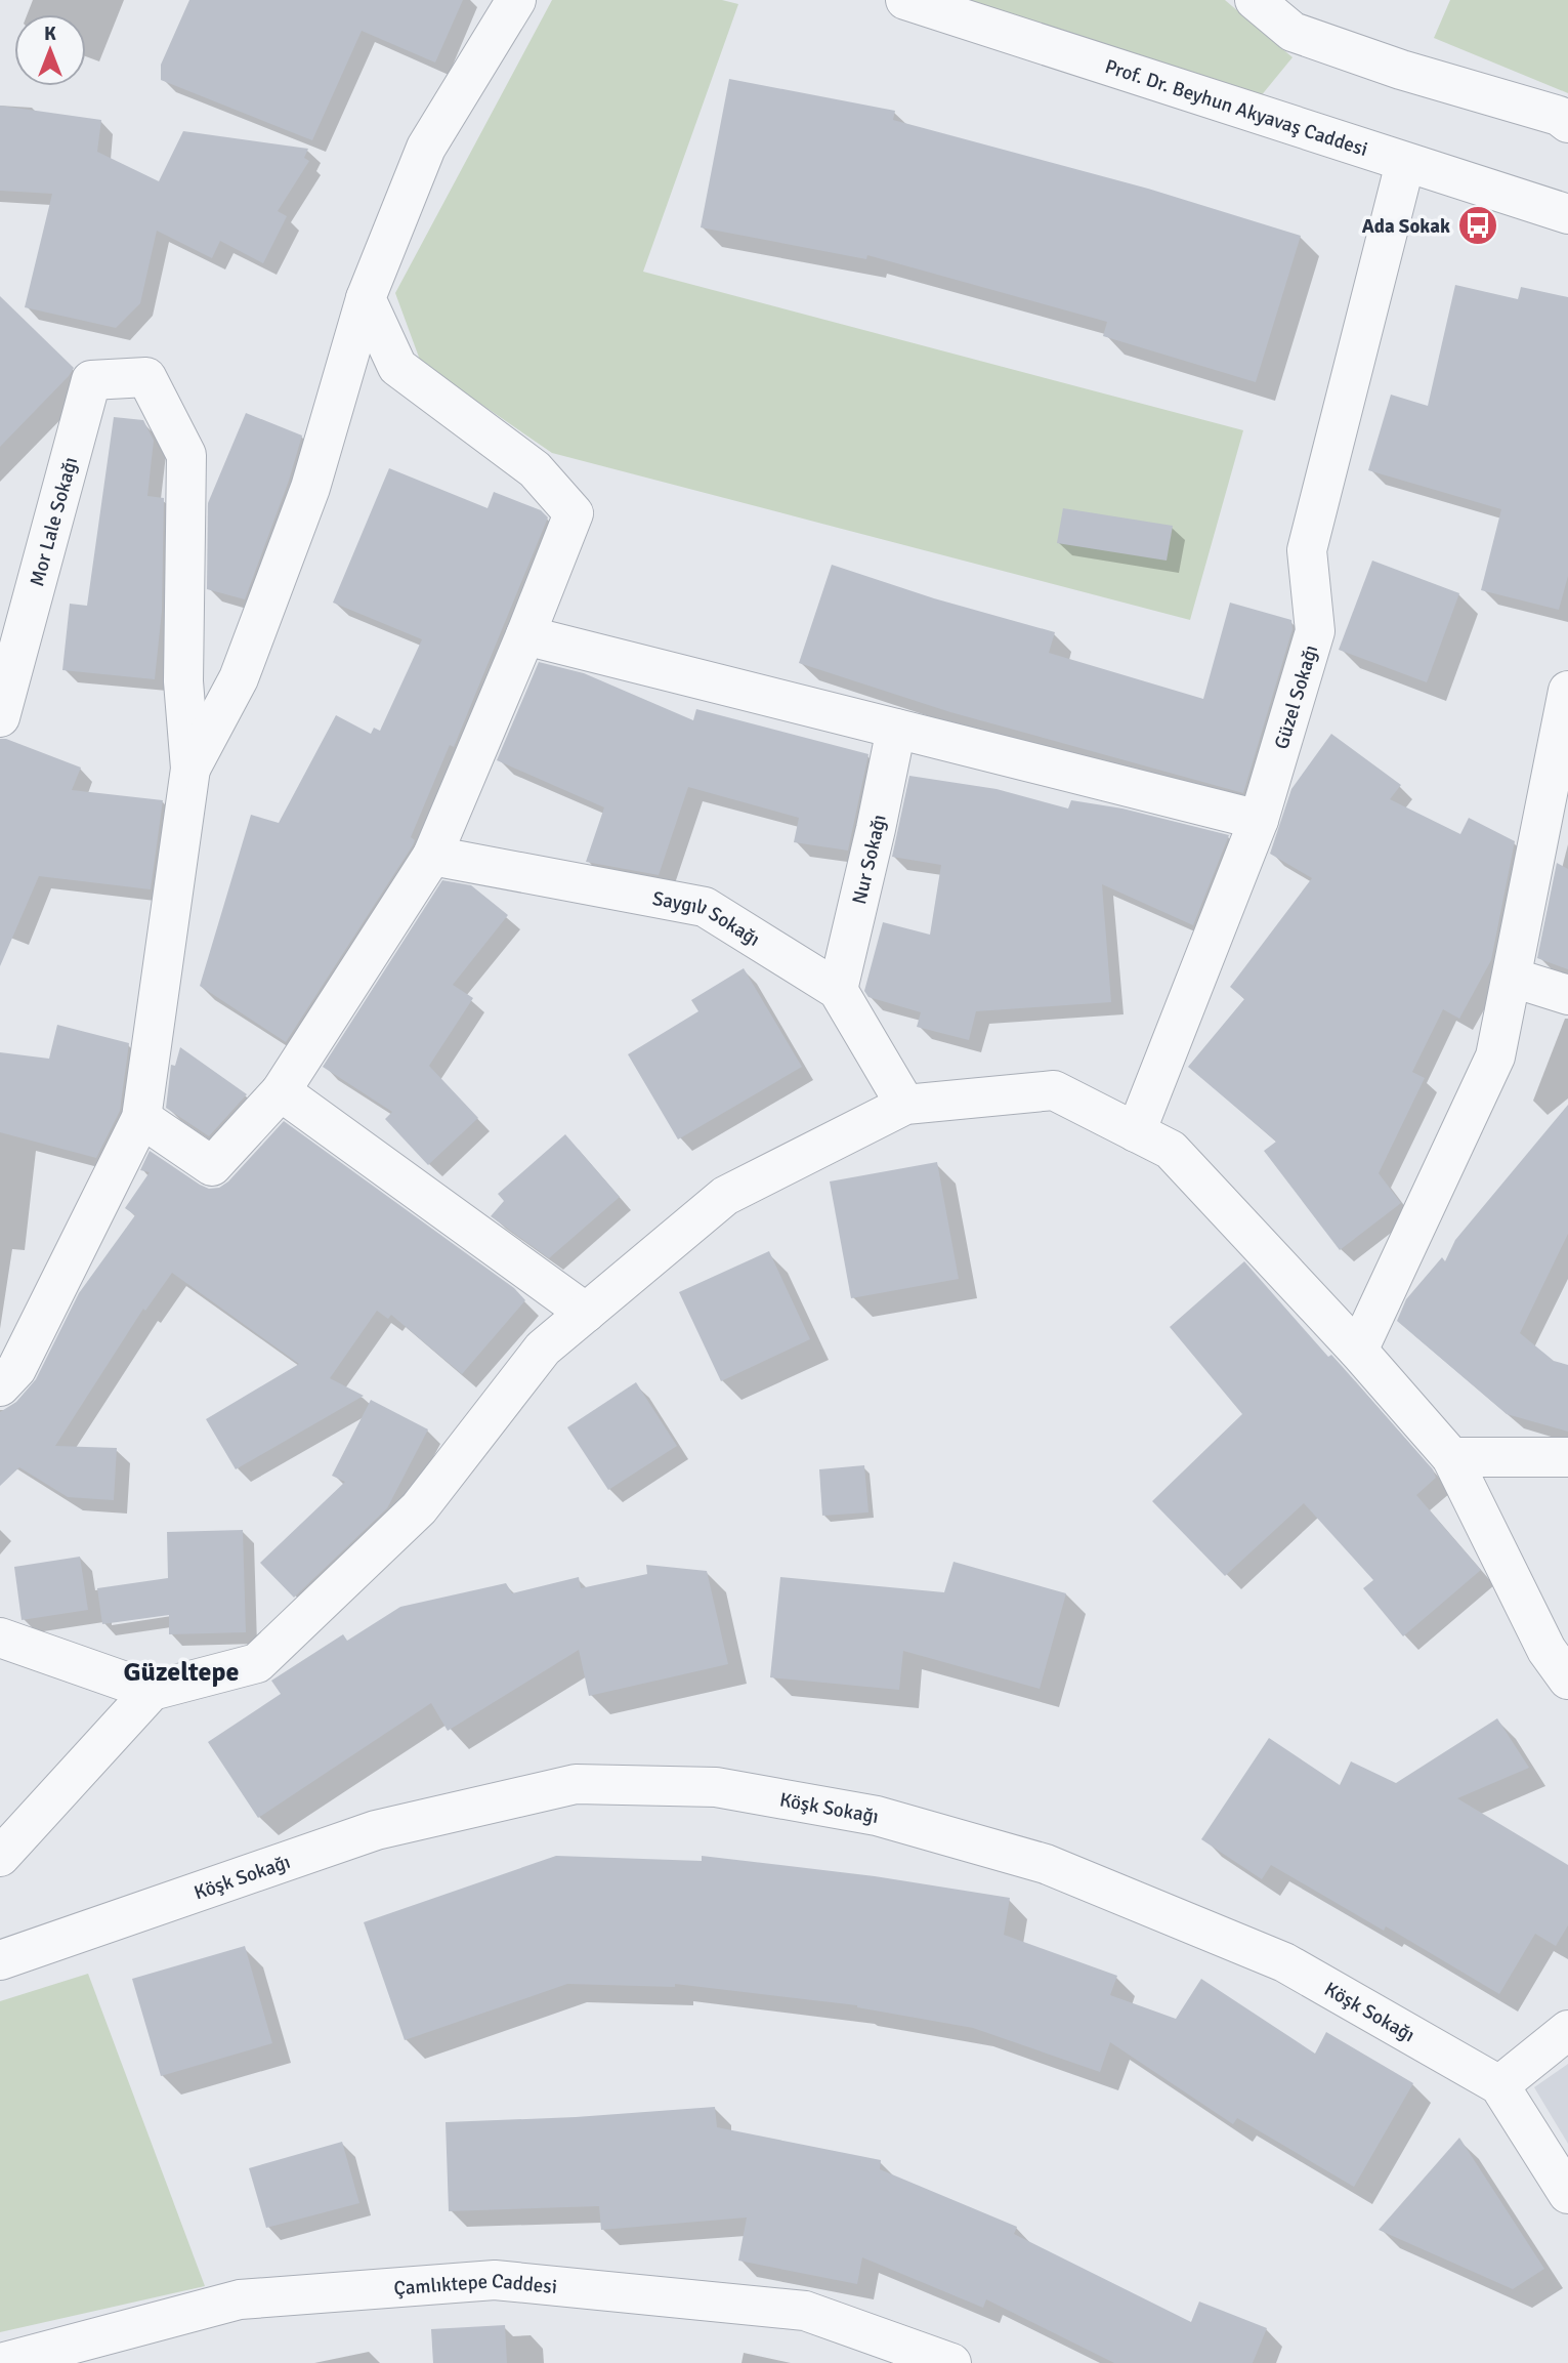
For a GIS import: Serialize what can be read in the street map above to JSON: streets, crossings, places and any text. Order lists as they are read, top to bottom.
{
  "streets": {
    "street": [
      "Prof. Dr. Beyhun Akyavaş Caddesi",
      "Mor Lale Sokağı",
      "Güzel Sokağı",
      "Nur Sokağı",
      "Saygılı Sokağı",
      "Köşk Sokağı",
      "Çamlıktepe Caddesi"
    ]
  },
  "crossings": [
    ["Prof. Dr. Beyhun Akyavaş Caddesi", "Güzel Sokağı"],
    ["Nur Sokağı", "Saygılı Sokağı"]
  ],
  "districts": ["Güzeltepe"],
  "places": {
    "bus stop": ["Ada Sokak"]
  },
  "north": "top"
}
